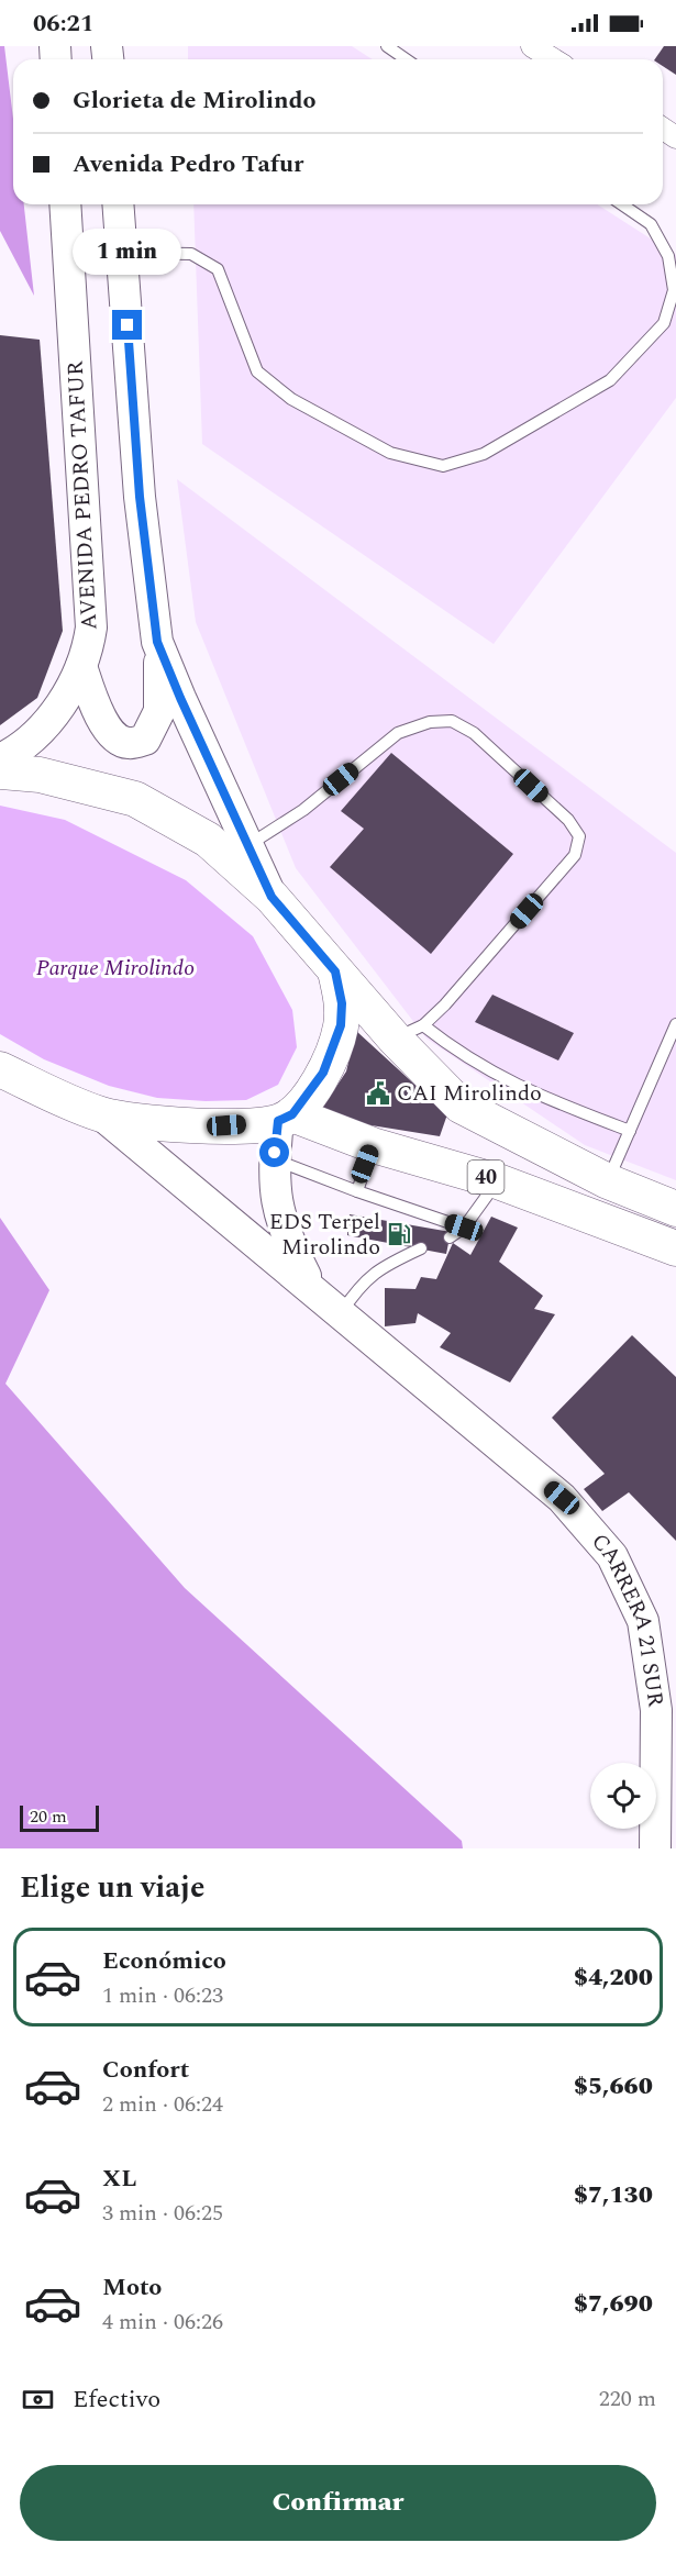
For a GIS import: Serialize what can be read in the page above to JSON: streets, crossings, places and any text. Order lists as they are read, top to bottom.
{
  "streets": {
    "main road": ["AVENIDA PEDRO TAFUR", "40", "CARRERA 21 SUR"]
  },
  "crossings": [
    ["40", "CARRERA 21 SUR"]
  ],
  "parks": ["Parque Mirolindo"],
  "places": {
    "public building": ["CAI Mirolindo"],
    "fuel station": ["EDS Terpel Mirolindo"]
  },
  "scale_bar": "20 m",
  "page": {
    "status": "06:21",
    "banner": ["Glorieta de Mirolindo", "Avenida Pedro Tafur"],
    "bubble": "1 min",
    "scale": "20 m",
    "heading": "Elige un viaje",
    "list": [
      {
        "name": "Económico",
        "note": "1 min · 06:23",
        "value": "$4,200"
      },
      {
        "name": "Confort",
        "note": "2 min · 06:24",
        "value": "$5,660"
      },
      {
        "name": "XL",
        "note": "3 min · 06:25",
        "value": "$7,130"
      },
      {
        "name": "Moto",
        "note": "4 min · 06:26",
        "value": "$7,690"
      }
    ],
    "pay": ["Efectivo", "220 m"],
    "buttons": "Confirmar"
  }
}
